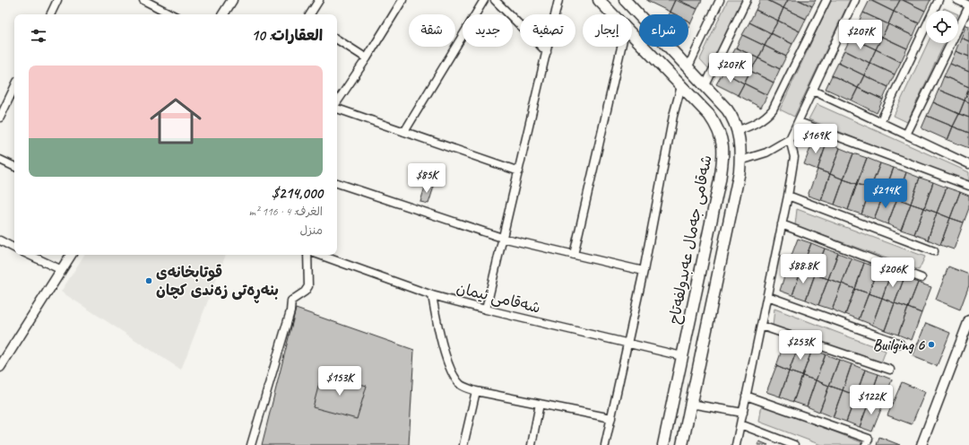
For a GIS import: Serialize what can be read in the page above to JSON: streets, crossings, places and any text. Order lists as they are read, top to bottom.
{
  "streets": {
    "main road": ["شەقامی جەمال عەبدولفەتاح"],
    "street": ["شەقامی ئیمان"]
  },
  "crossings": [
    ["شەقامی جەمال عەبدولفەتاح", "شەقامی ئیمان"]
  ],
  "places": ["قوتابخانەی بنەڕەتی زەندی کچان", "Builging 6"],
  "page": {
    "chip": [
      "شراء",
      "إيجار",
      "تصفية",
      "جديد",
      "شقة"
    ],
    "heading": "العقارات: 10",
    "price": [
      "$207K",
      "$207K",
      "$169K",
      "$85K",
      "$214K",
      "$88.8K",
      "$206K",
      "$253K",
      "$153K",
      "$122K"
    ],
    "list": [
      {
        "name": "$214,000",
        "note": "الغرف: 4 · 116 m² · منزل"
      }
    ]
  }
}
